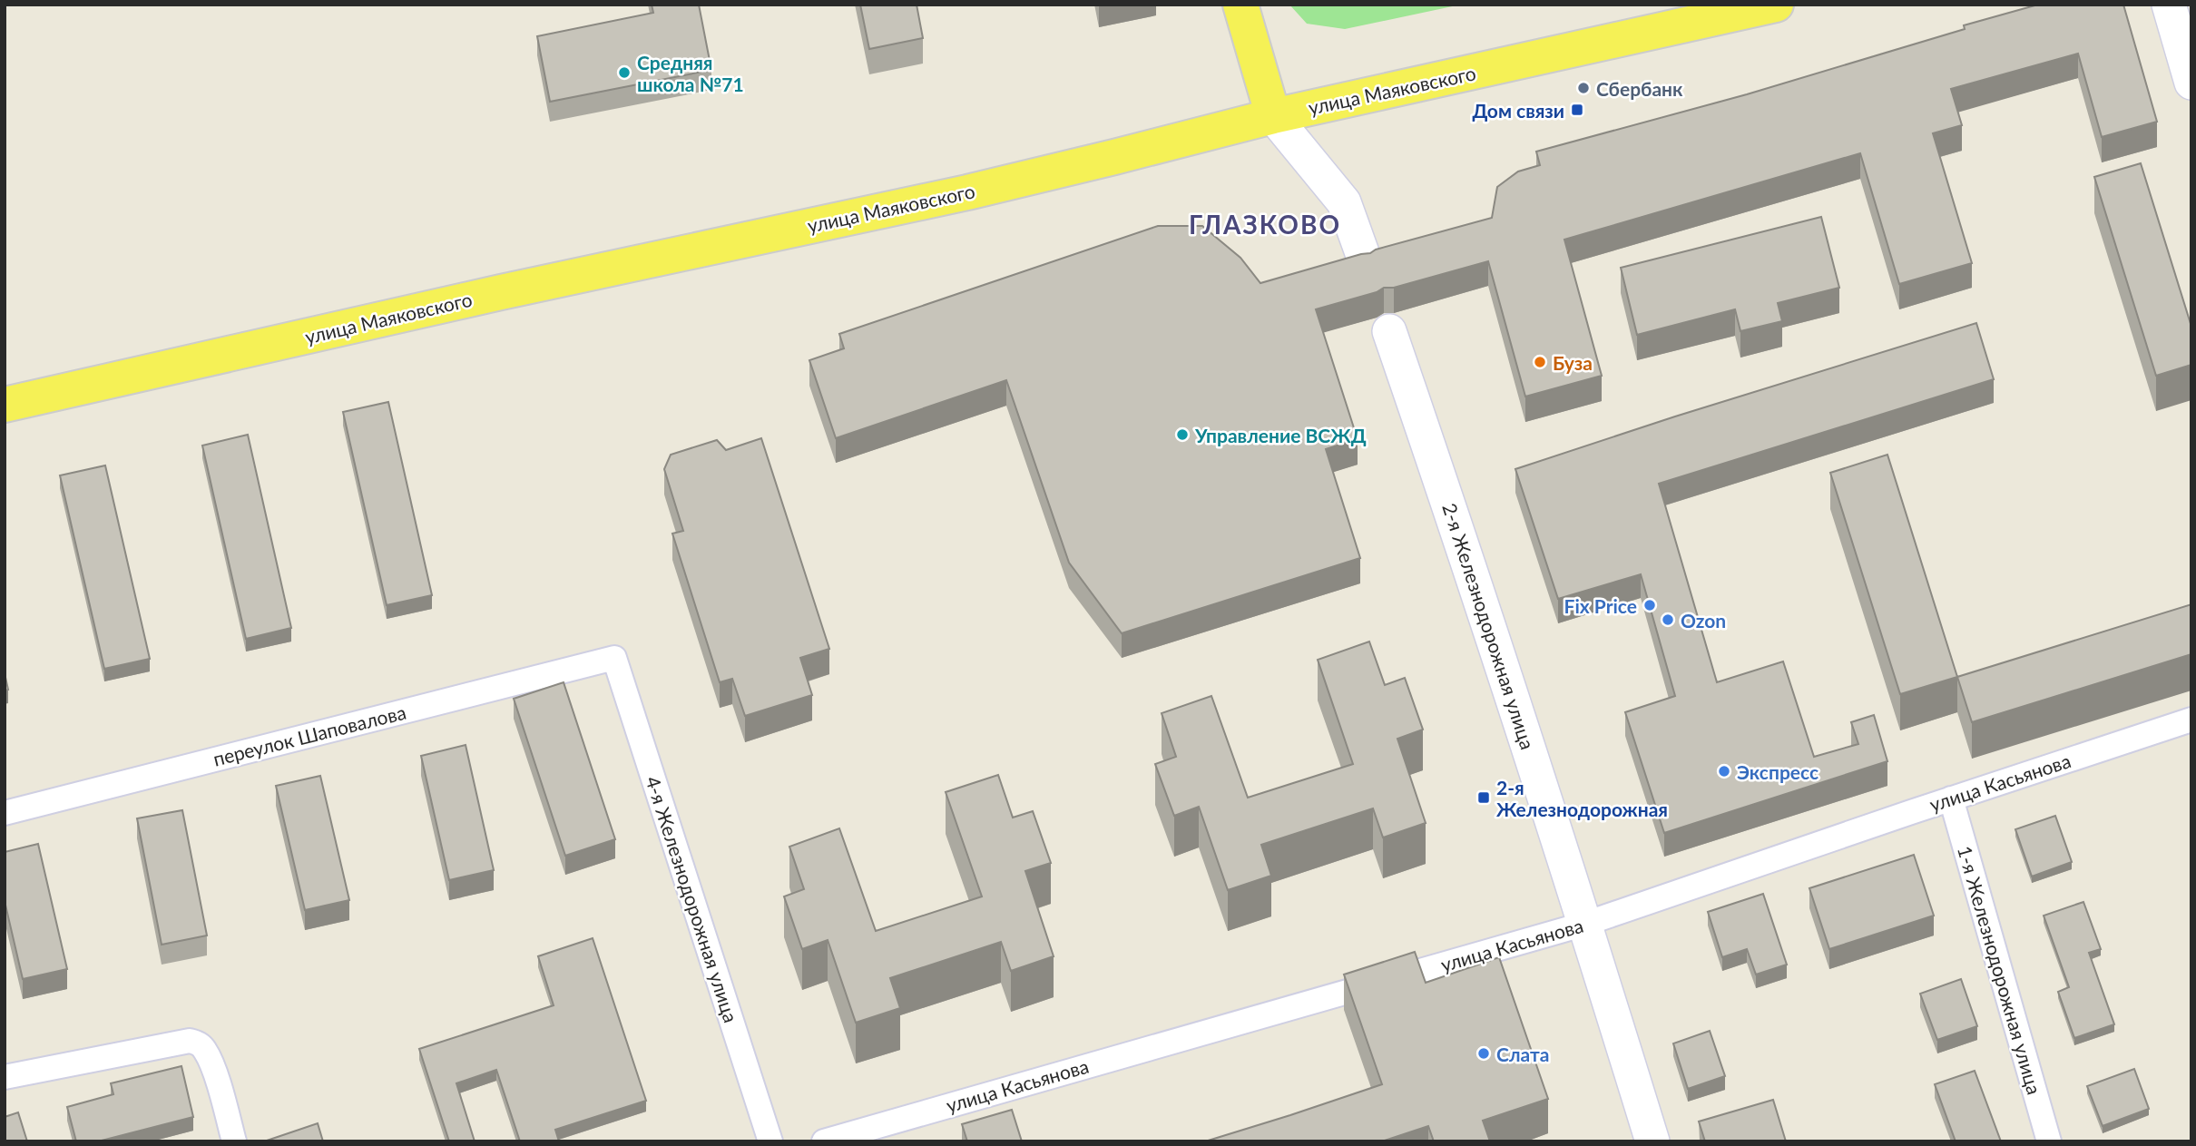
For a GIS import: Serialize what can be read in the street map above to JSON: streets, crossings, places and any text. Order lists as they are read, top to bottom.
{
  "streets": {
    "main road": ["улица Маяковского", "2-я Железнодорожная улица"],
    "street": [
      "переулок Шаповалова",
      "улица Касьянова",
      "4-я Железнодорожная улица",
      "1-я Железнодорожная улица"
    ]
  },
  "crossings": [
    ["2-я Железнодорожная улица", "улица Касьянова"],
    ["переулок Шаповалова", "4-я Железнодорожная улица"],
    ["улица Касьянова", "1-я Железнодорожная улица"]
  ],
  "districts": ["ГЛАЗКОВО"],
  "places": {
    "other": [
      "Средняя школа №71",
      "Сбербанк",
      "Буза",
      "Управление ВСЖД",
      "Fix Price",
      "Ozon",
      "Экспресс",
      "Слата"
    ],
    "transit": ["Дом связи", "2-я Железнодорожная"]
  }
}
